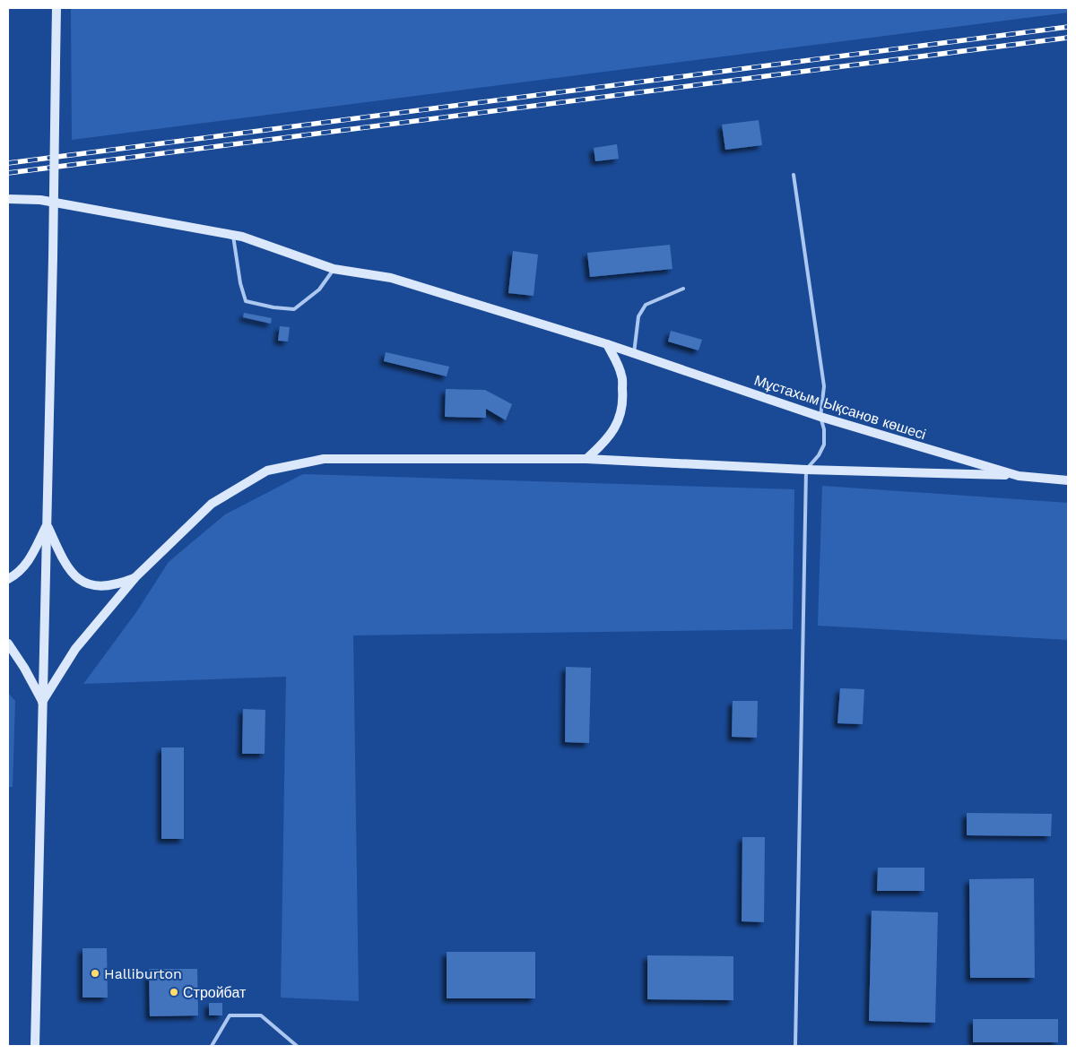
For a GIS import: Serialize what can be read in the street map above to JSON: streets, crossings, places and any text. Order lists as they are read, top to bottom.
{
  "streets": {
    "main road": ["Мұстахым Ықсанов көшесі"]
  },
  "places": ["Halliburton", "Стройбат"]
}
